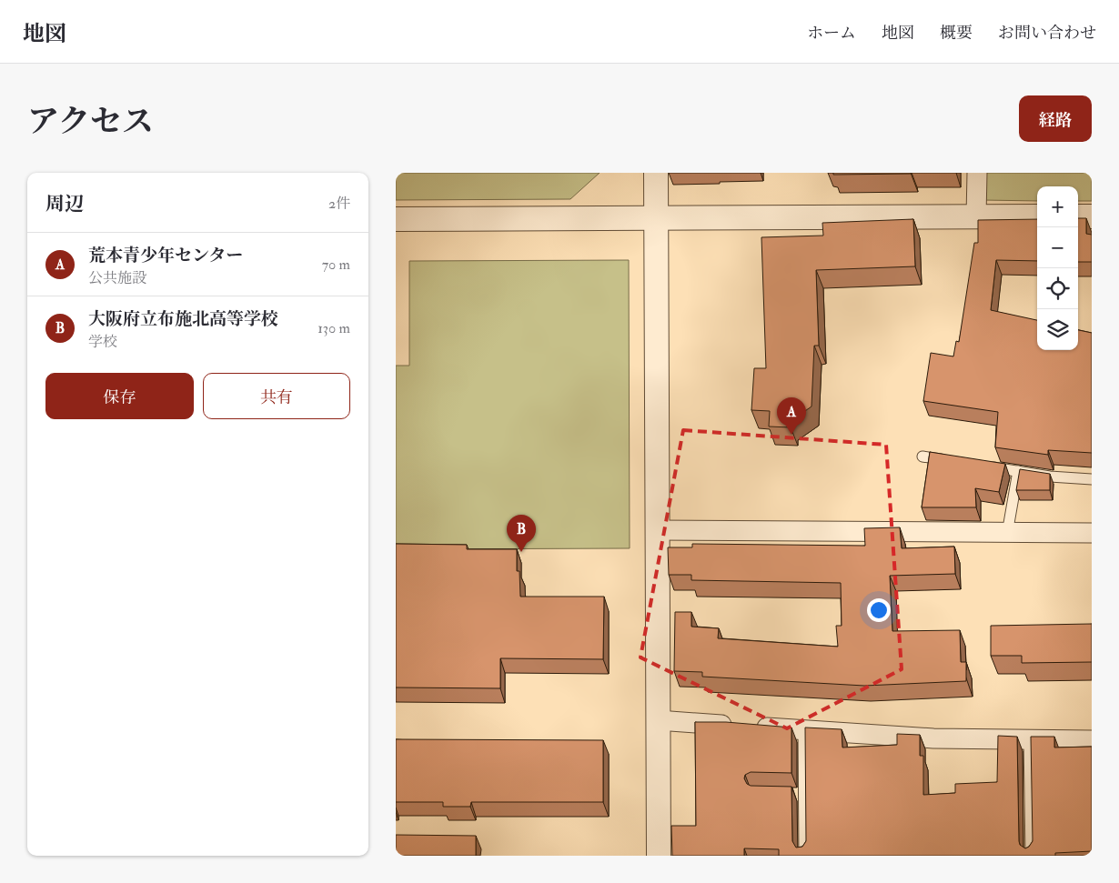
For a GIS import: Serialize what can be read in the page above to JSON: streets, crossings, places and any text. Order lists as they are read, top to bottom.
{
  "page": {
    "header": "地図",
    "nav": [
      "ホーム",
      "地図",
      "概要",
      "お問い合わせ"
    ],
    "title": "アクセス",
    "buttons": [
      "経路",
      ["保存", "共有"]
    ],
    "heading": ["周辺", "2件"],
    "map_buttons": ["+", "−"],
    "list": [
      {
        "mark": "A",
        "name": "荒本青少年センター",
        "note": "公共施設",
        "value": "70 m"
      },
      {
        "mark": "B",
        "name": "大阪府立布施北高等学校",
        "note": "学校",
        "value": "130 m"
      }
    ],
    "pins": ["A", "B"]
  }
}
